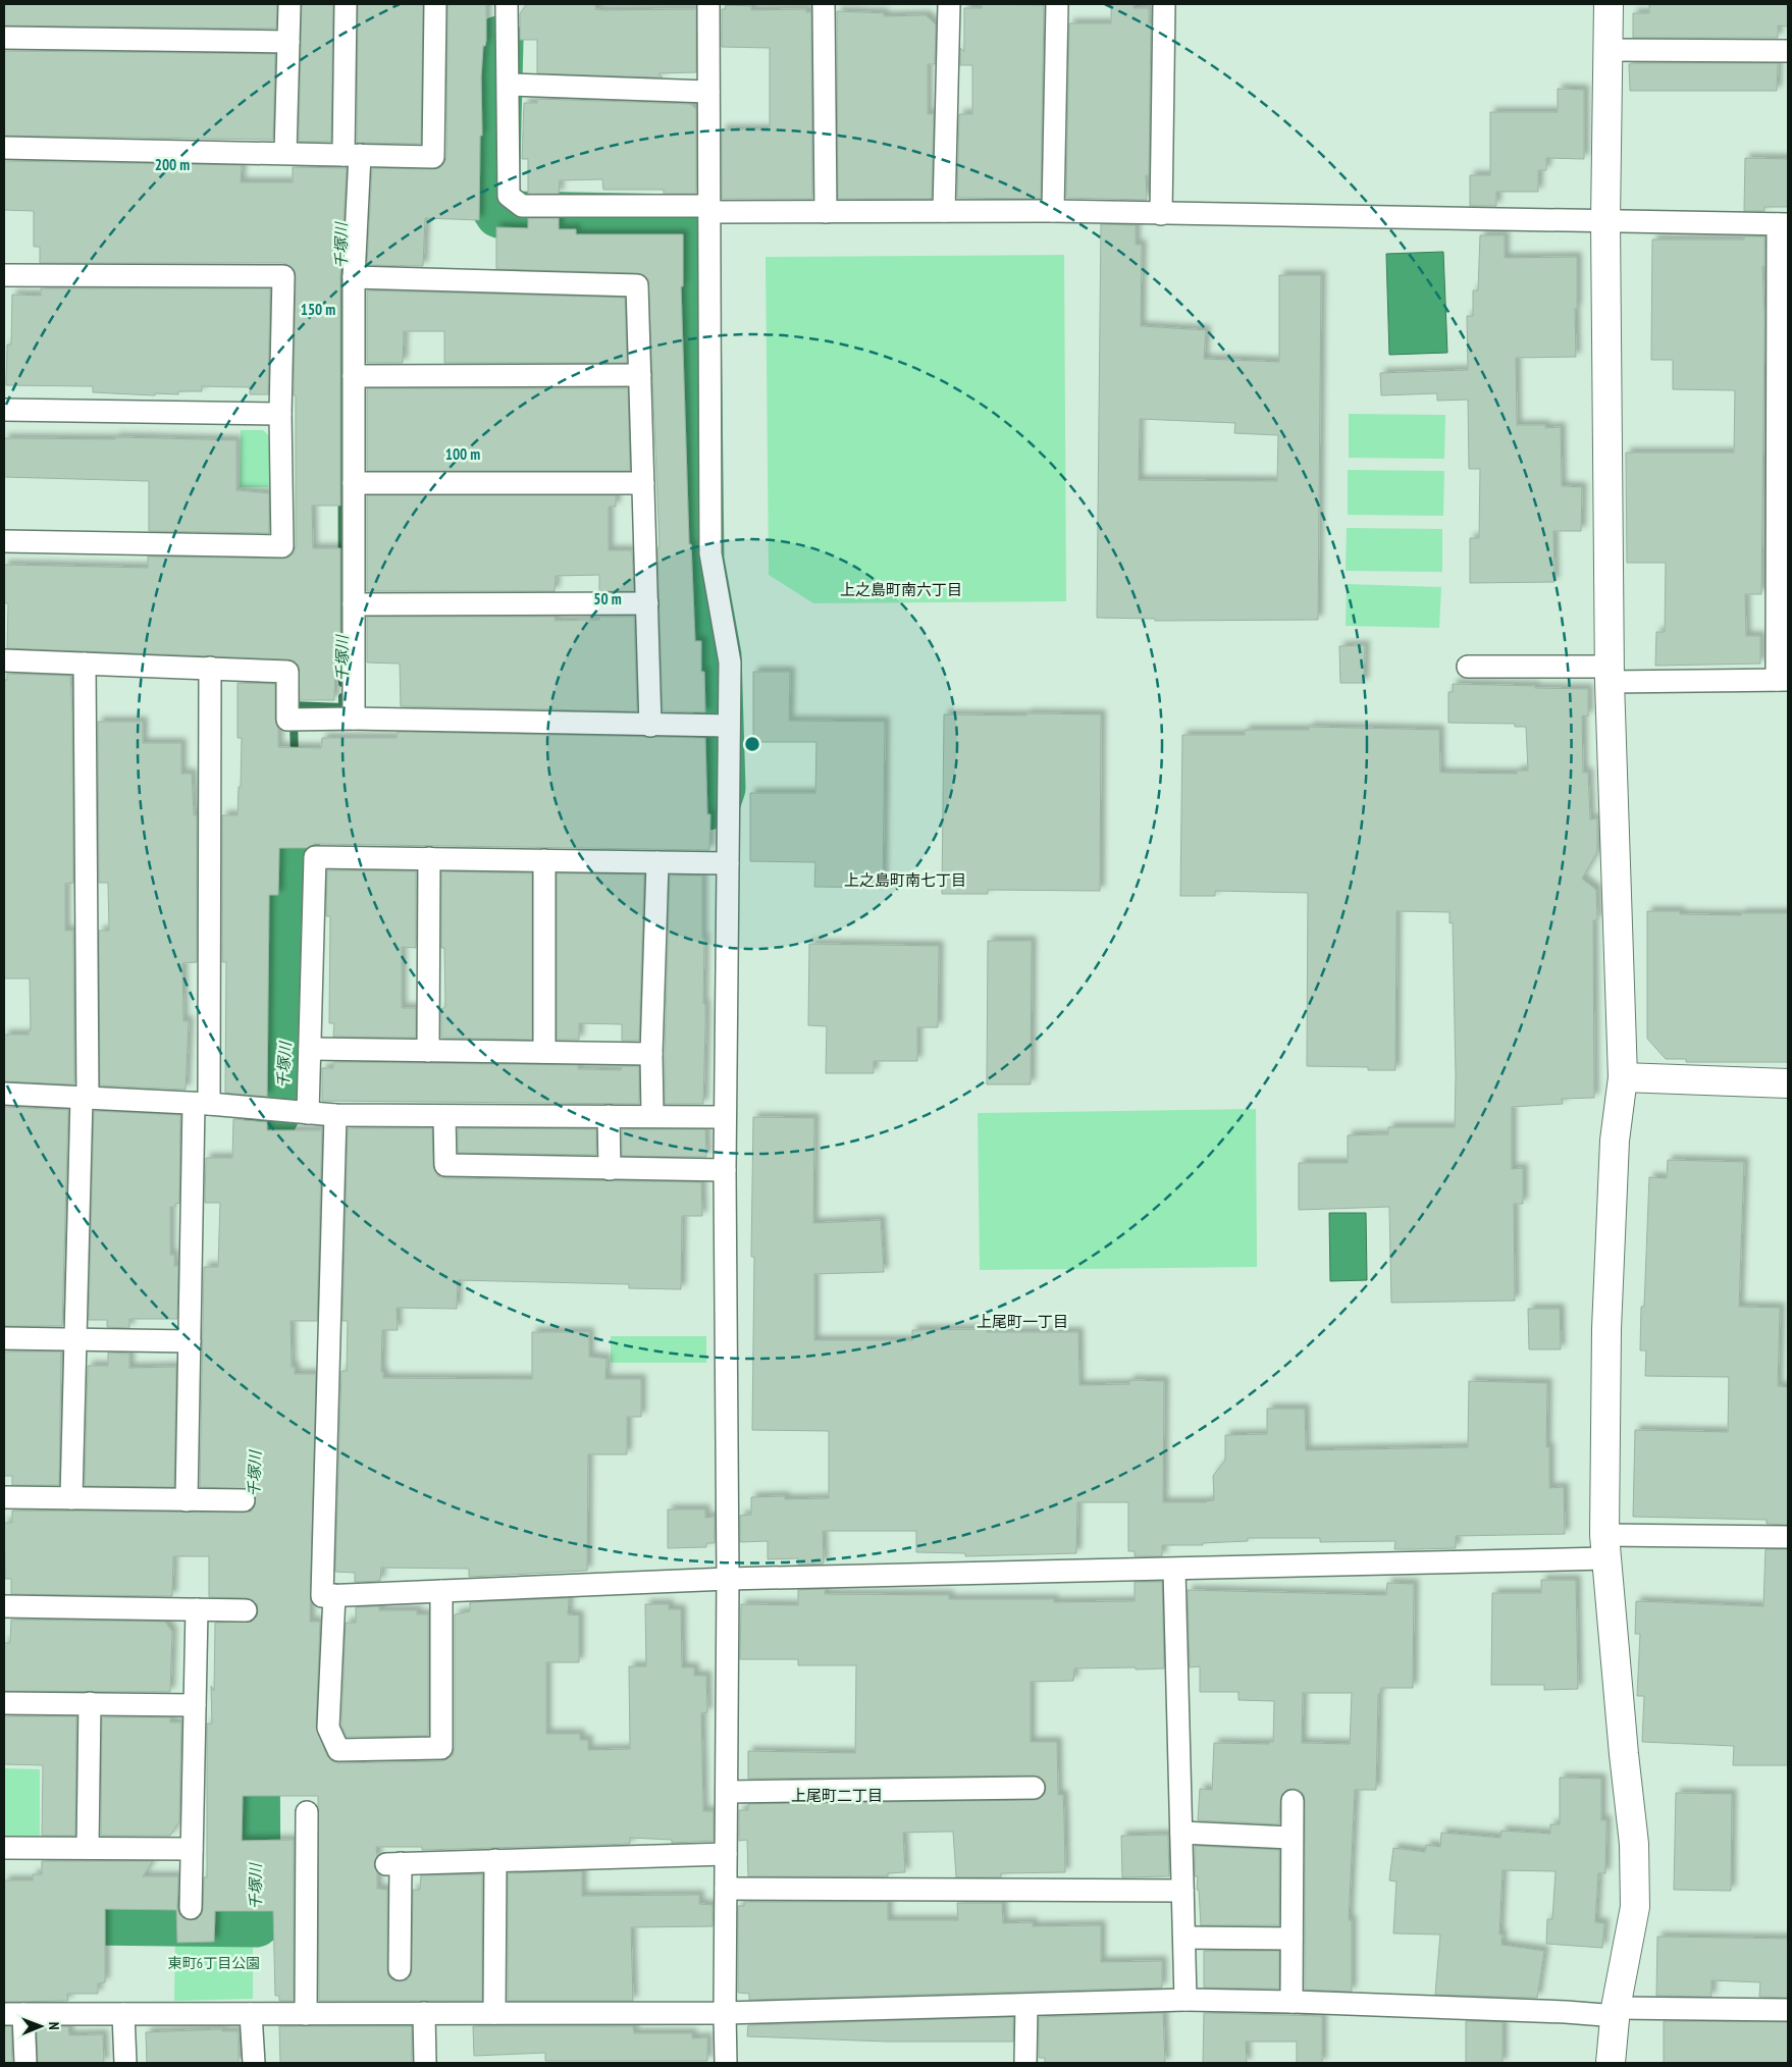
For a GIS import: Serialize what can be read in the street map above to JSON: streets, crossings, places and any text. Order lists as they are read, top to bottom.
{
  "districts": [
    "上之島町南六丁目",
    "上之島町南七丁目",
    "上尾町一丁目",
    "上尾町二丁目"
  ],
  "water": ["千塚川"],
  "parks": ["東町6丁目公園"],
  "north": "right",
  "rings": [
    "200 m",
    "150 m",
    "100 m",
    "50 m"
  ]
}
